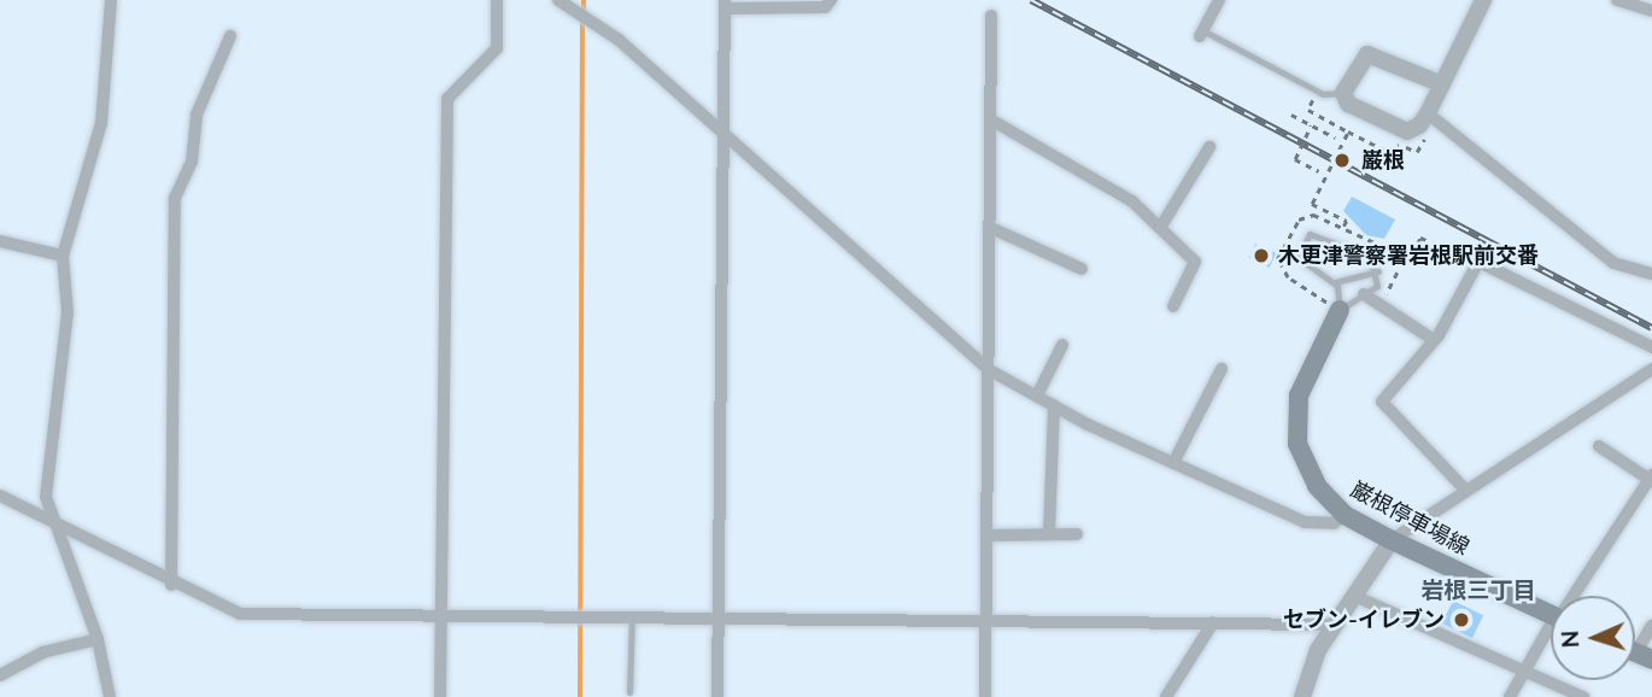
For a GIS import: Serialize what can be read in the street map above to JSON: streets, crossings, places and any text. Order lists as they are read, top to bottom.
{
  "streets": {
    "main road": ["巌根停車場線"]
  },
  "districts": ["岩根三丁目"],
  "places": ["巌根", "木更津警察署岩根駅前交番", "セブン-イレブン"],
  "north": "left"
}
